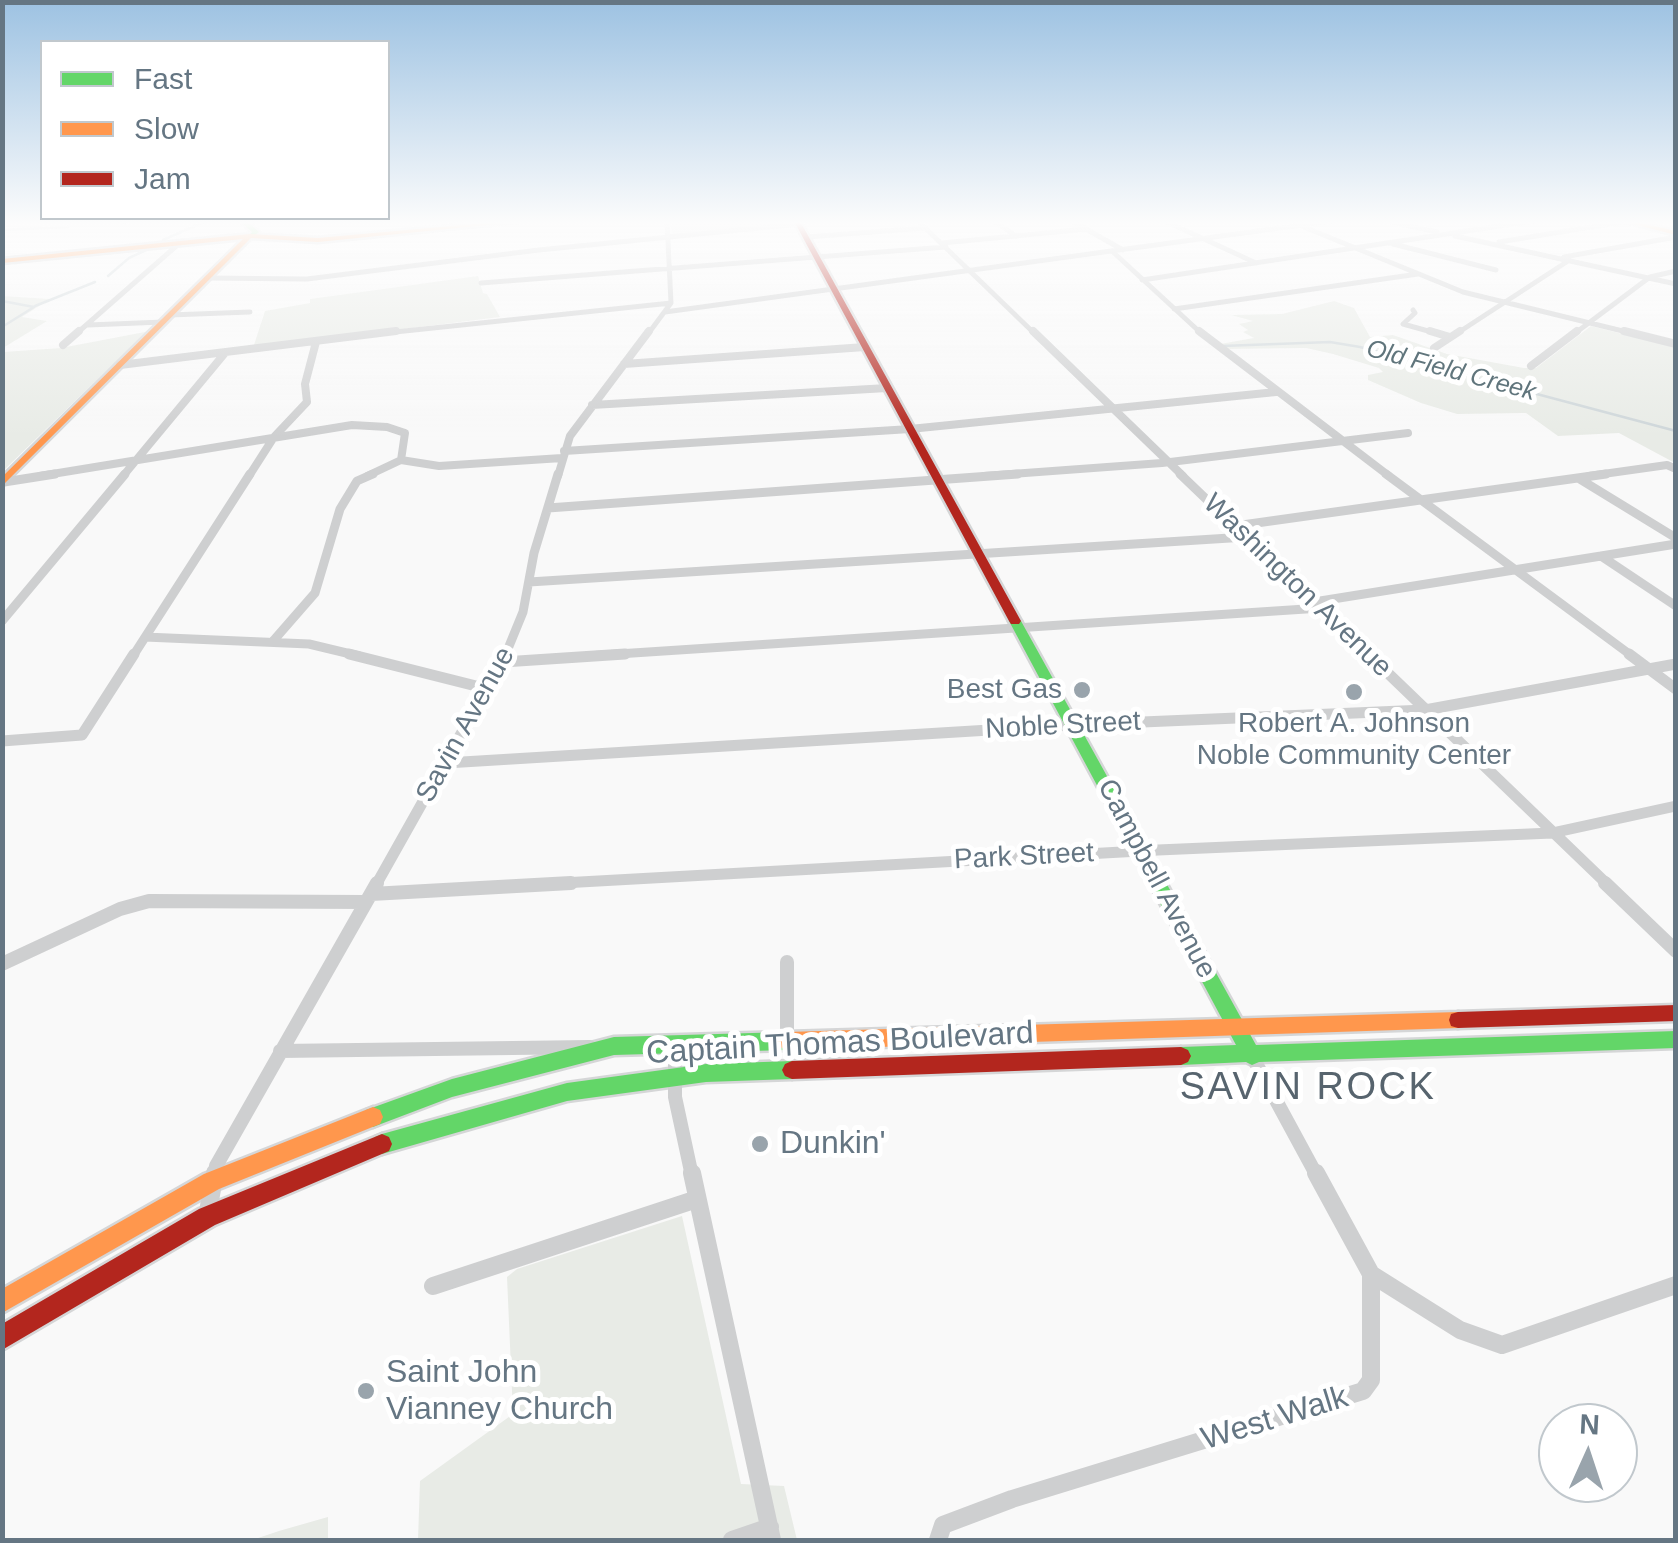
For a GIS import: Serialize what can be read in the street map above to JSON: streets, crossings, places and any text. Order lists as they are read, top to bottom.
{
  "streets": {
    "main road": ["Campbell Avenue", "Captain Thomas Boulevard"],
    "street": [
      "Washington Avenue",
      "Savin Avenue",
      "Noble Street",
      "Park Street",
      "West Walk"
    ]
  },
  "crossings": [
    ["Washington Avenue", "Noble Street"],
    ["Washington Avenue", "Park Street"],
    ["Savin Avenue", "Noble Street"],
    ["Savin Avenue", "Park Street"],
    ["Savin Avenue", "Captain Thomas Boulevard"],
    ["Noble Street", "Campbell Avenue"],
    ["Park Street", "Campbell Avenue"],
    ["Campbell Avenue", "Captain Thomas Boulevard"],
    ["Campbell Avenue", "West Walk"]
  ],
  "districts": ["SAVIN ROCK"],
  "water": ["Old Field Creek"],
  "places": [
    "Best Gas",
    "Robert A. Johnson Noble Community Center",
    "Dunkin'",
    "Saint John Vianney Church"
  ],
  "legend": ["Fast", "Slow", "Jam"],
  "north": "top"
}
